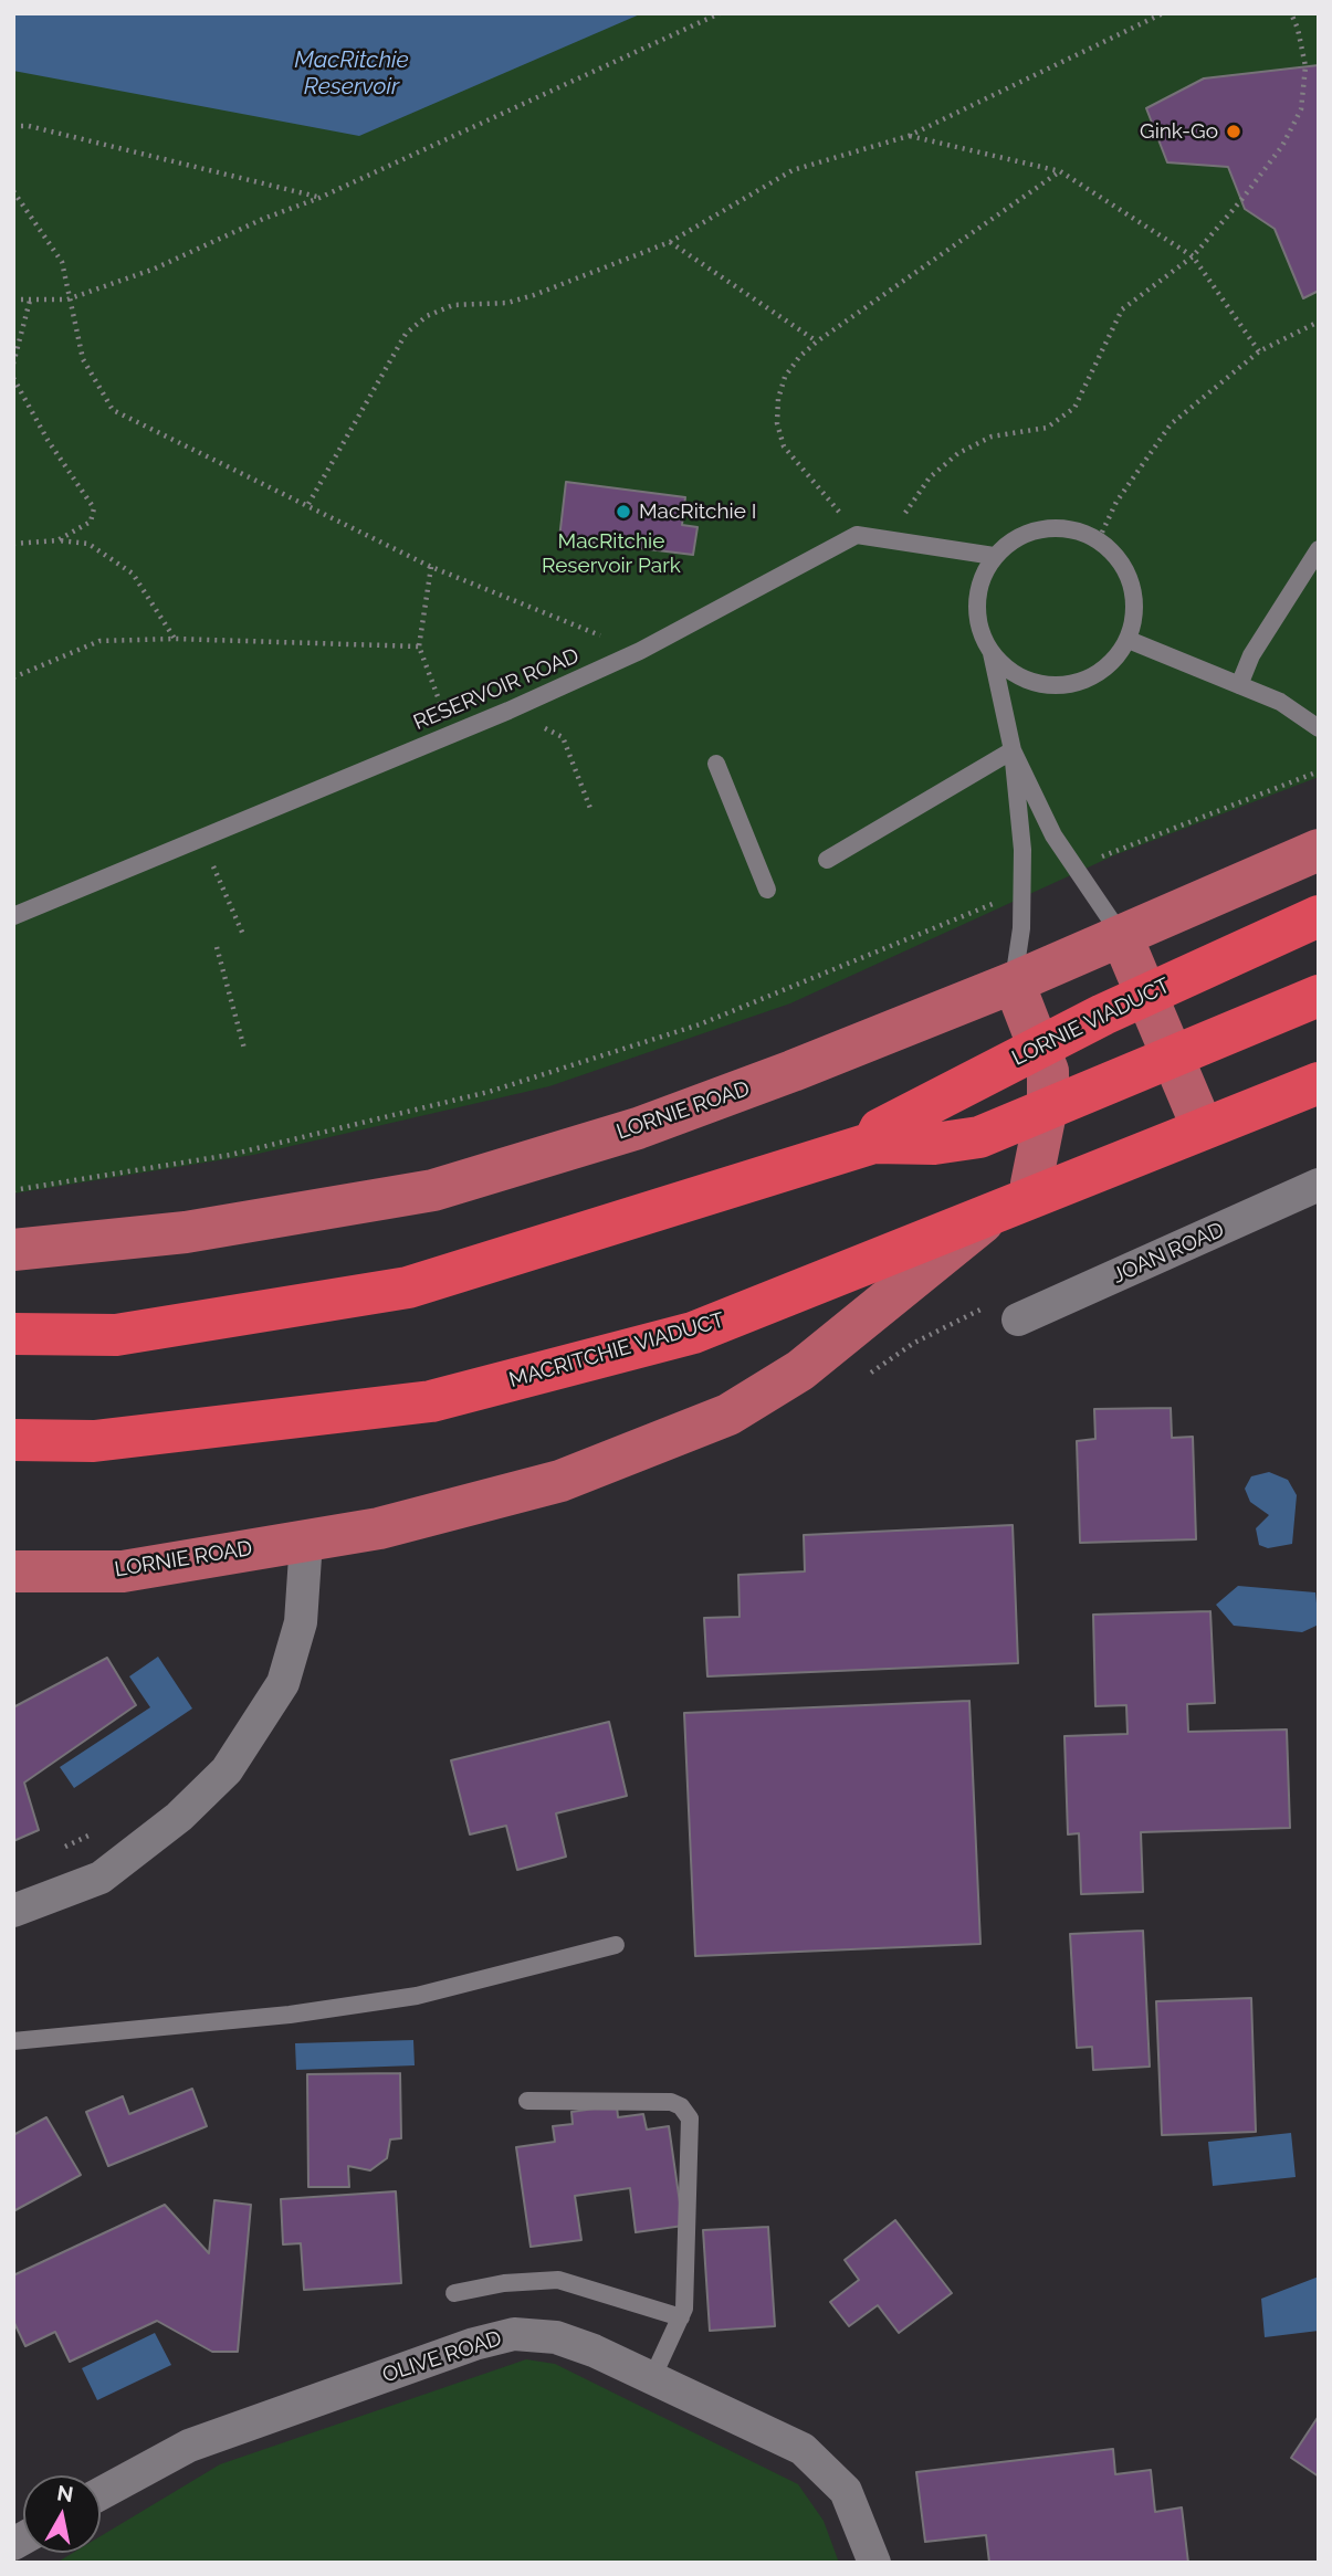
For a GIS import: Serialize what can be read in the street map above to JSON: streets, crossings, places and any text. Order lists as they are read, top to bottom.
{
  "streets": {
    "highway": ["LORNIE VIADUCT", "MACRITCHIE VIADUCT"],
    "main road": ["LORNIE ROAD"],
    "street": ["JOAN ROAD", "OLIVE ROAD"],
    "lane": ["RESERVOIR ROAD"]
  },
  "water": ["MacRitchie Reservoir"],
  "parks": ["MacRitchie Reservoir Park"],
  "places": ["Gink-Go", "MacRitchie I"],
  "north": "top"
}
